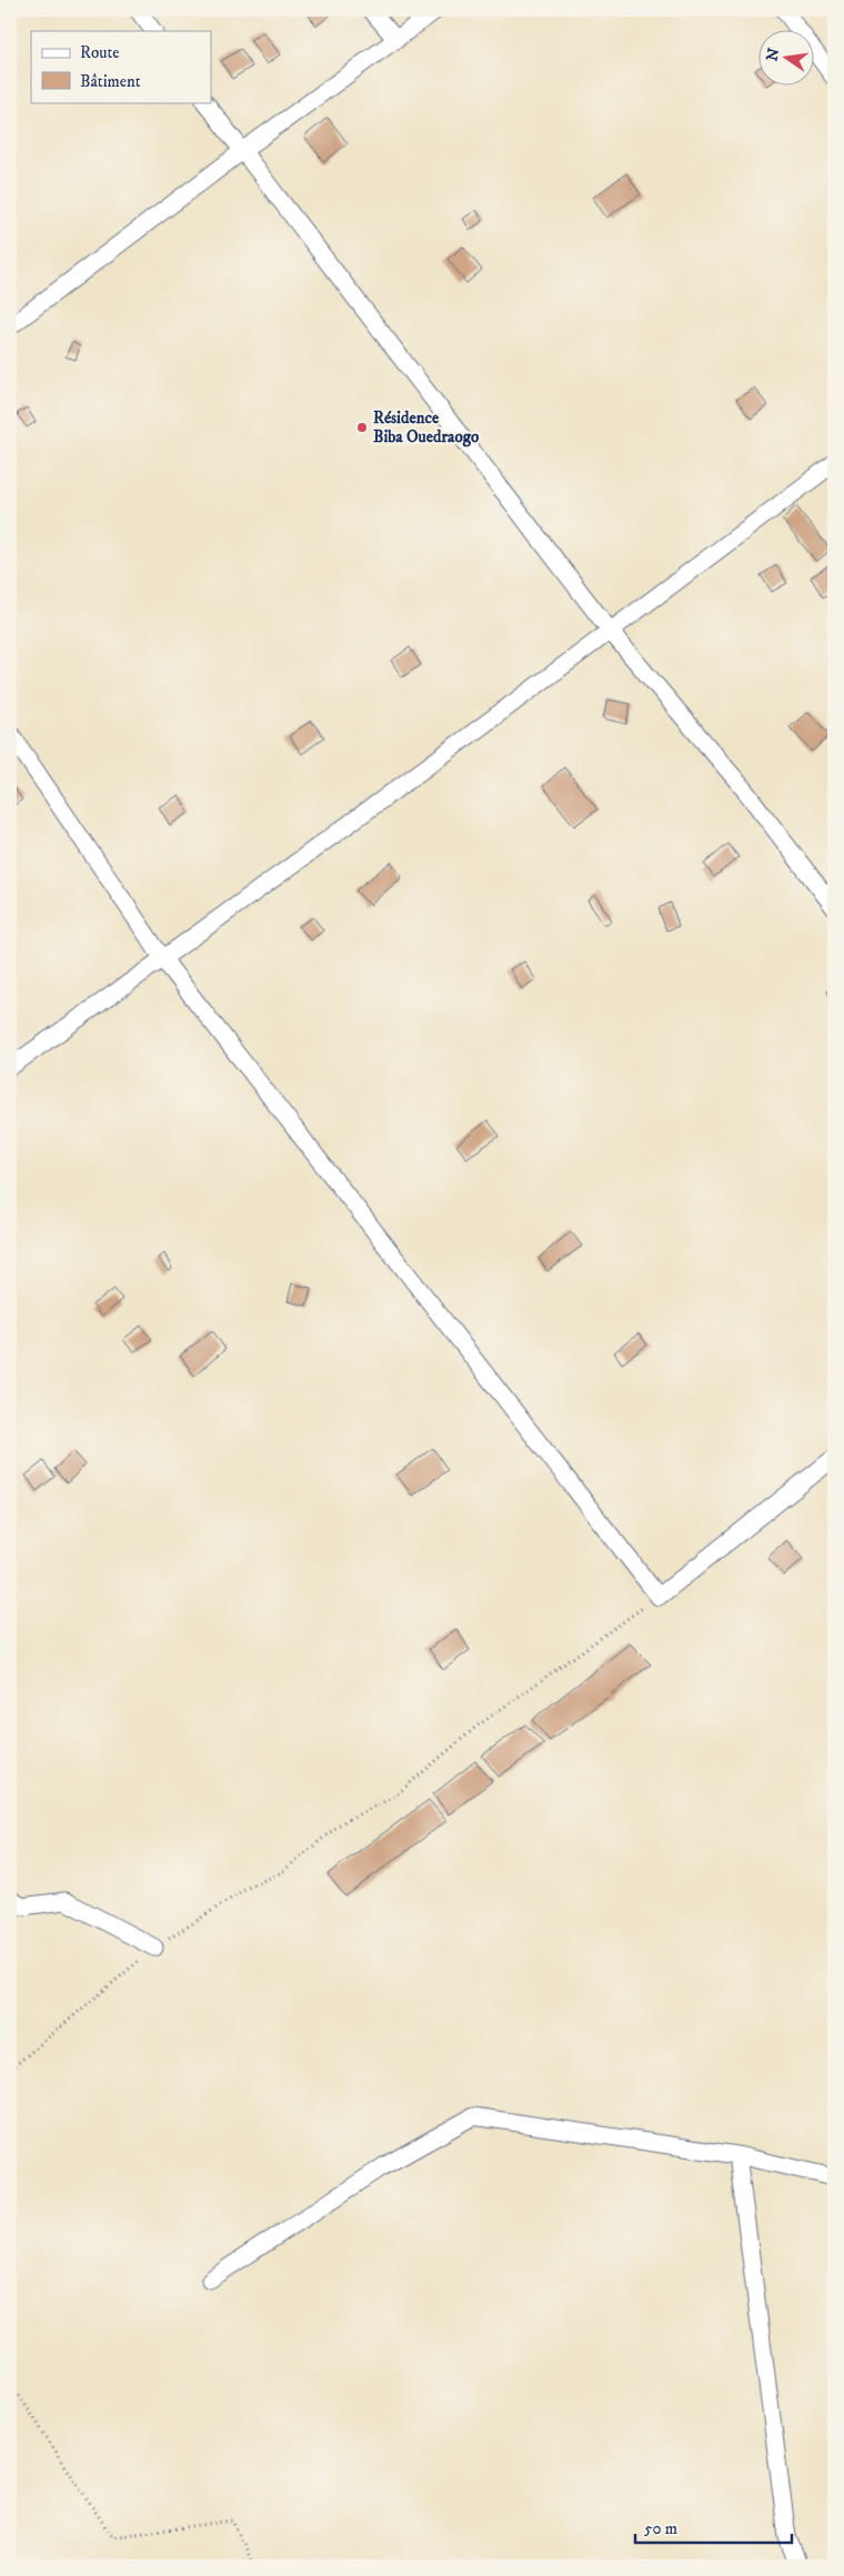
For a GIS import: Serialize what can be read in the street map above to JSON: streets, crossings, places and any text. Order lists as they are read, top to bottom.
{
  "places": ["Résidence Biba Ouedraogo"],
  "legend": ["Route", "Bâtiment"],
  "scale_bar": "50 m",
  "north": "left"
}
